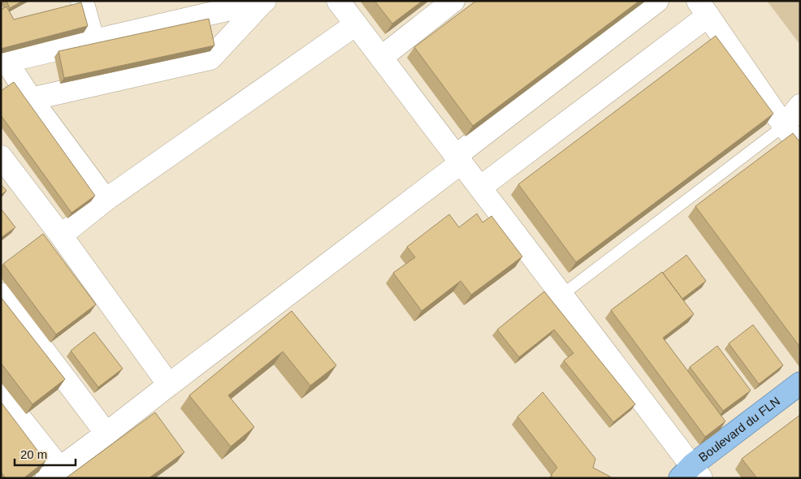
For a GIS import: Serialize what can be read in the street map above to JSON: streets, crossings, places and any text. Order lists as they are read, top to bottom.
{
  "streets": {
    "main road": ["Boulevard du FLN"]
  },
  "scale_bar": "20 m"
}
